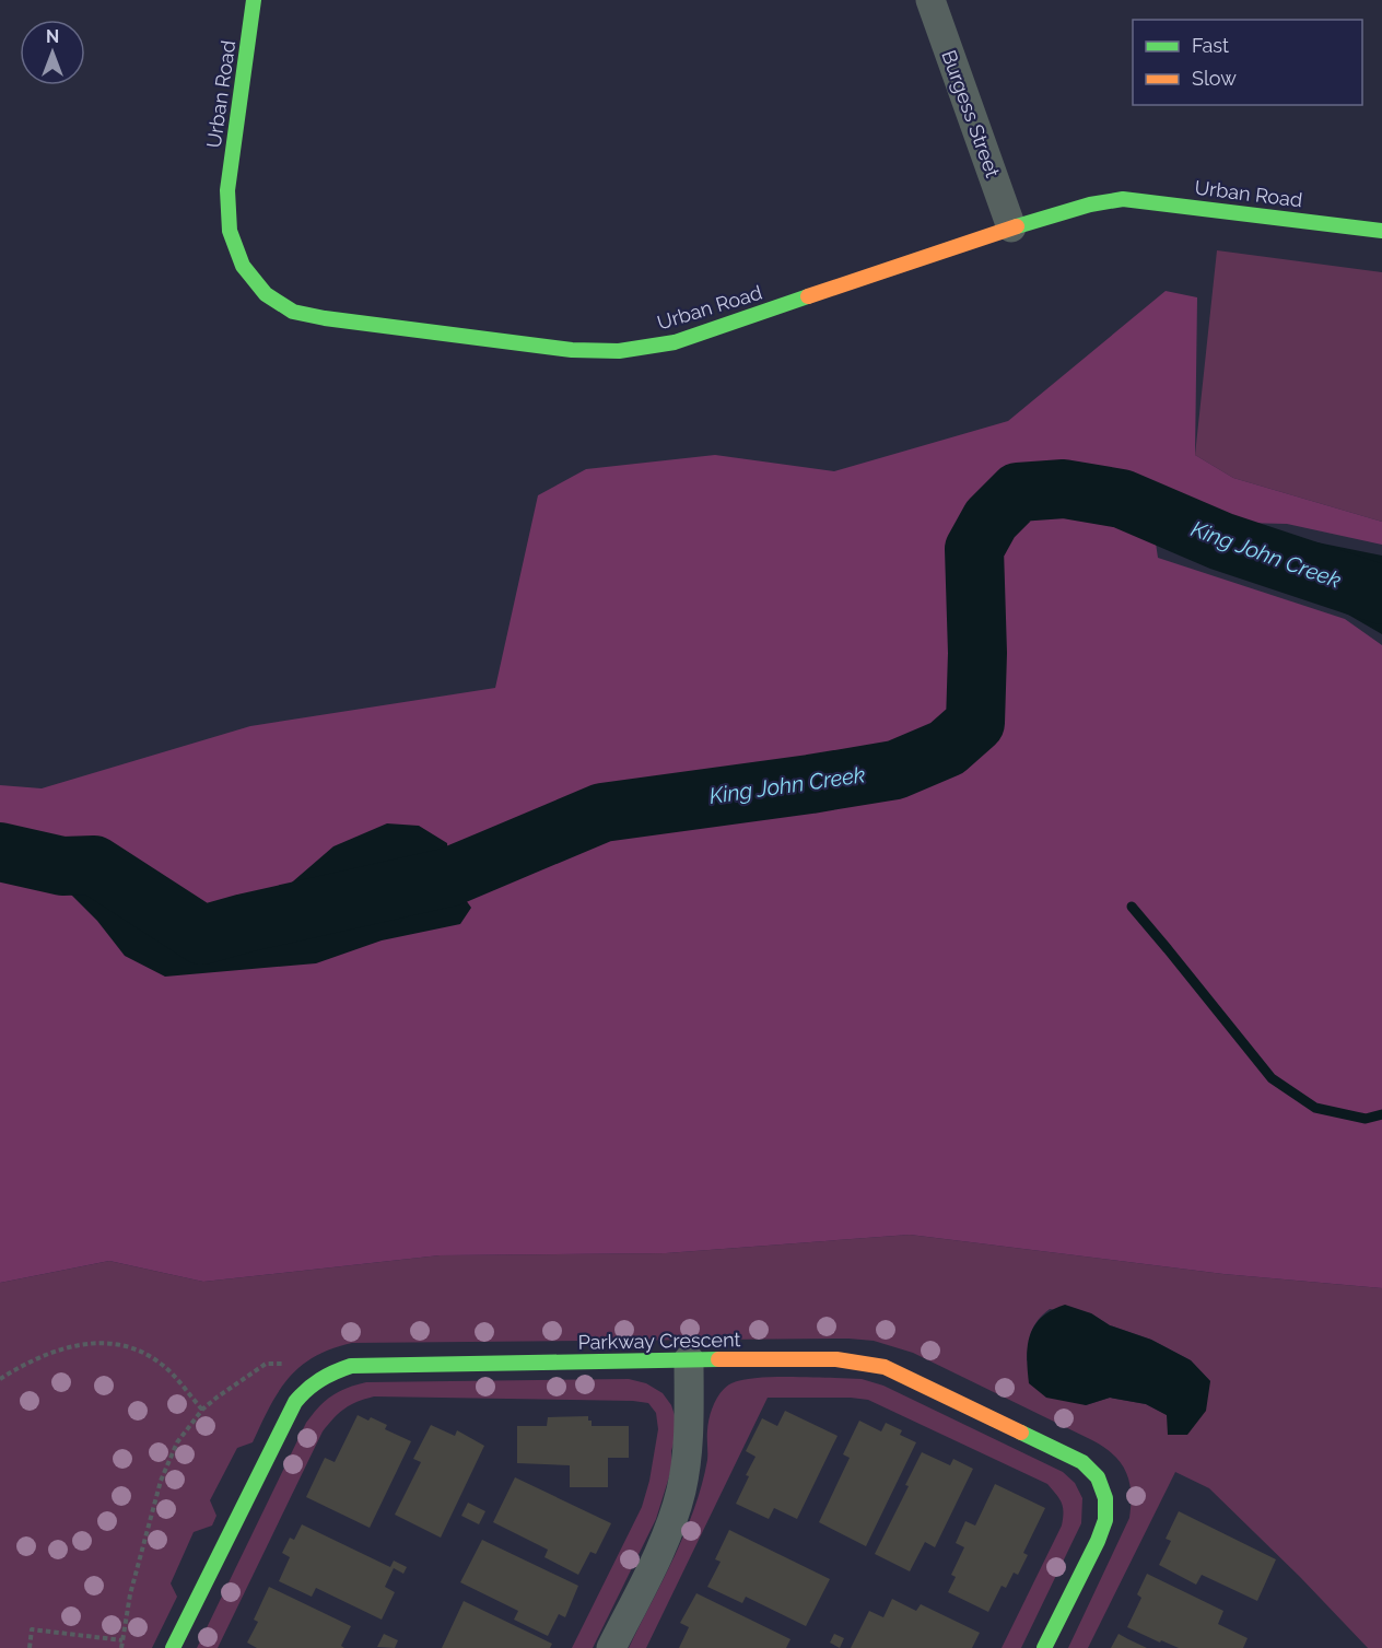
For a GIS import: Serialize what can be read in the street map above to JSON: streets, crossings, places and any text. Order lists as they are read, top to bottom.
{
  "streets": {
    "street": ["Urban Road", "Burgess Street", "Parkway Crescent"]
  },
  "crossings": [
    ["Urban Road", "Burgess Street"]
  ],
  "water": ["King John Creek"],
  "legend": ["Fast", "Slow"],
  "north": "top"
}
